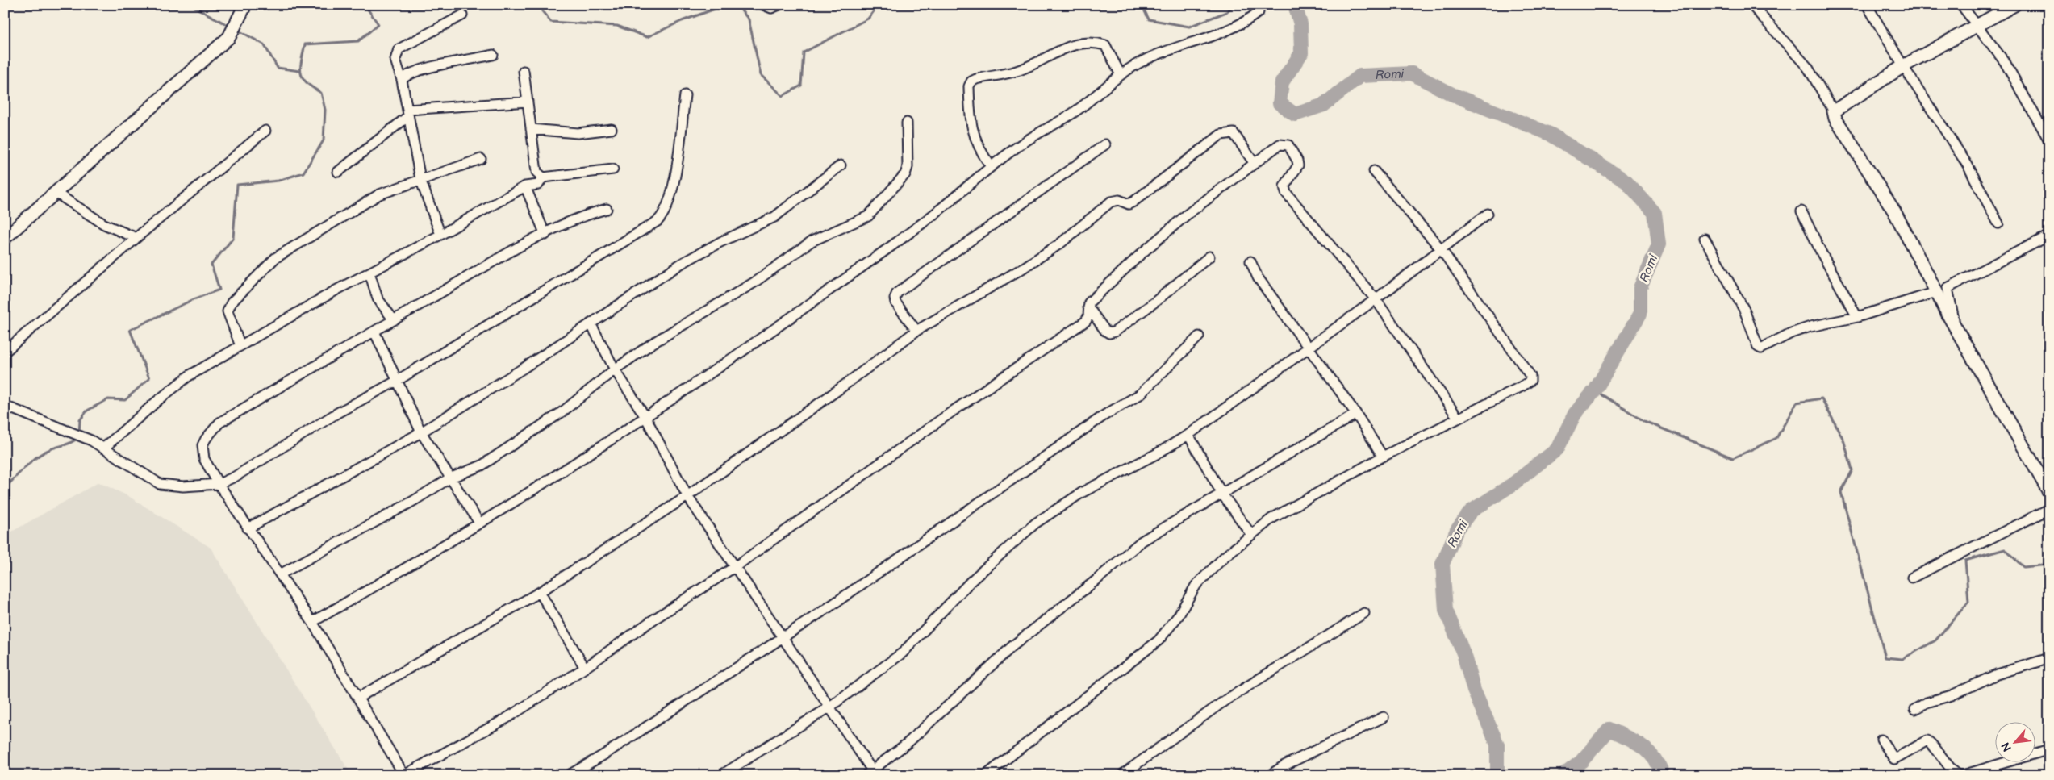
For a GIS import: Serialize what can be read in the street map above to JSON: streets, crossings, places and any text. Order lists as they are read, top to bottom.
{
  "water": ["Romi"],
  "north": "bottom left"
}
